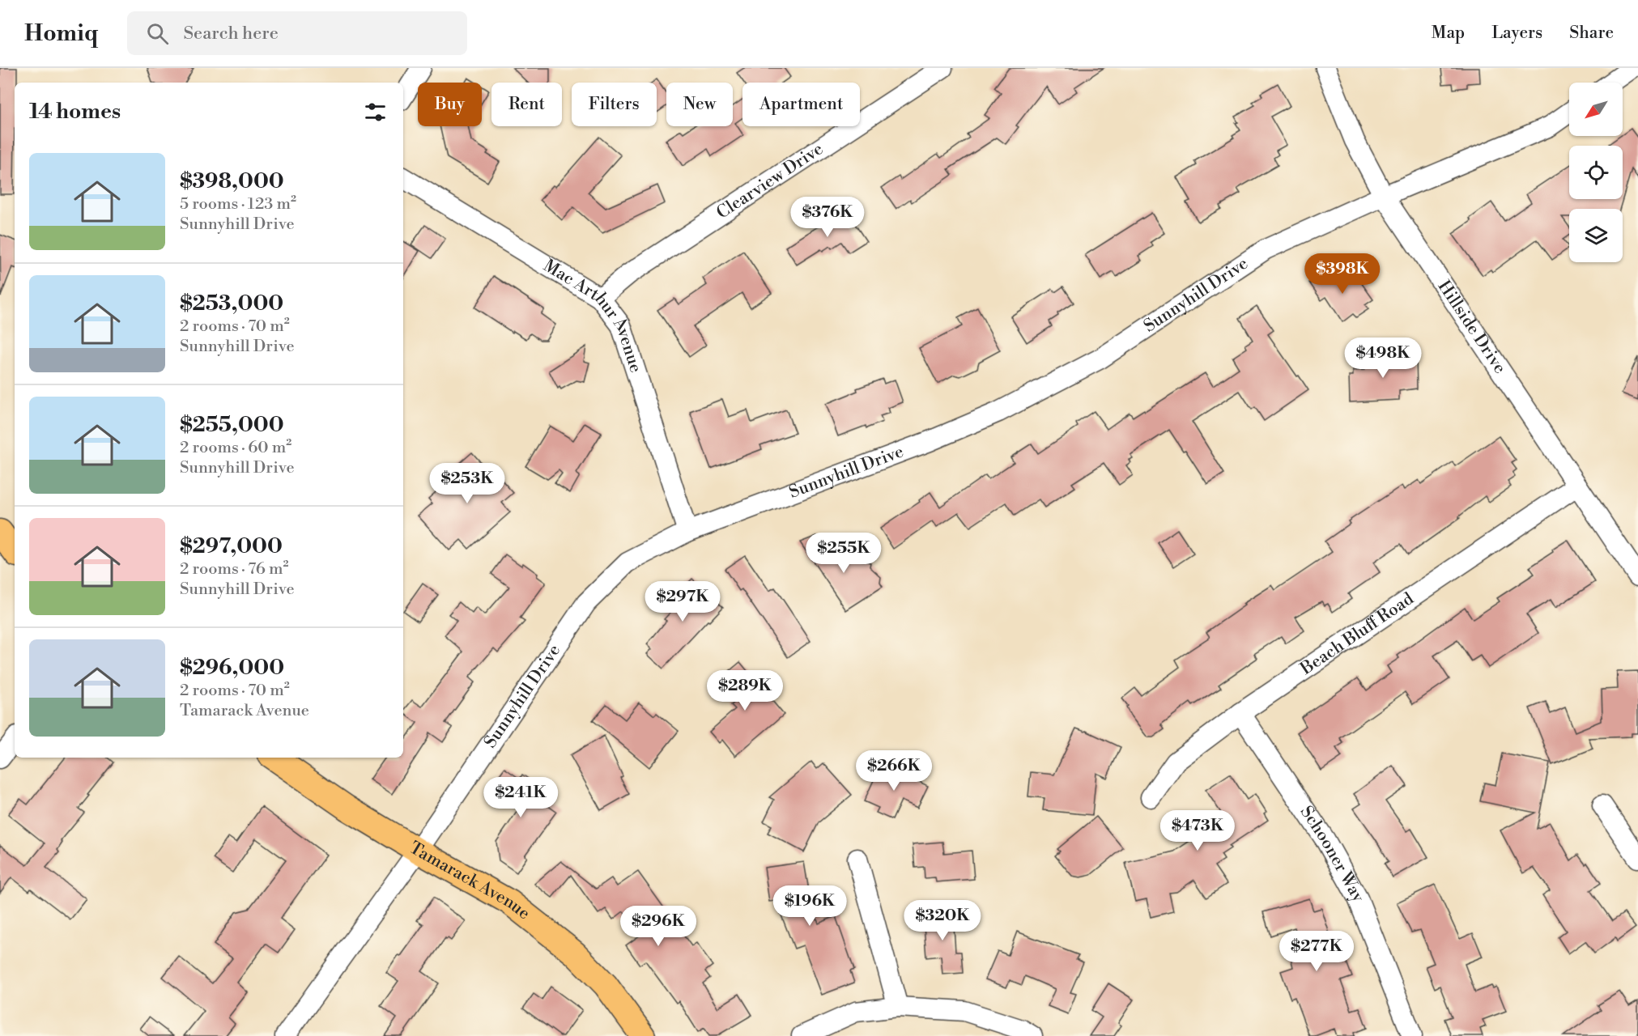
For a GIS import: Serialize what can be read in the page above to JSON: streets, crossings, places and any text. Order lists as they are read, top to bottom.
{
  "streets": {
    "main road": ["Tamarack Avenue"],
    "street": [
      "Clearview Drive",
      "Sunnyhill Drive",
      "Mac Arthur Avenue",
      "Hillside Drive",
      "Beach Bluff Road",
      "Schooner Way"
    ]
  },
  "crossings": [
    ["Clearview Drive", "Mac Arthur Avenue"],
    ["Sunnyhill Drive", "Mac Arthur Avenue"],
    ["Sunnyhill Drive", "Hillside Drive"],
    ["Sunnyhill Drive", "Tamarack Avenue"],
    ["Hillside Drive", "Beach Bluff Road"],
    ["Beach Bluff Road", "Schooner Way"]
  ],
  "north": "bottom left",
  "page": {
    "header": "Homiq",
    "search": "Search here",
    "nav": ["Map", "Layers", "Share"],
    "chip": [
      "Buy",
      "Rent",
      "Filters",
      "New",
      "Apartment"
    ],
    "heading": "14 homes",
    "list": [
      {
        "name": "$398,000",
        "note": "5 rooms · 123 m² · Sunnyhill Drive"
      },
      {
        "name": "$253,000",
        "note": "2 rooms · 70 m² · Sunnyhill Drive"
      },
      {
        "name": "$255,000",
        "note": "2 rooms · 60 m² · Sunnyhill Drive"
      },
      {
        "name": "$297,000",
        "note": "2 rooms · 76 m² · Sunnyhill Drive"
      },
      {
        "name": "$296,000",
        "note": "2 rooms · 70 m² · Tamarack Avenue"
      }
    ],
    "price": [
      "$376K",
      "$398K",
      "$498K",
      "$253K",
      "$255K",
      "$297K",
      "$289K",
      "$266K",
      "$241K",
      "$473K",
      "$196K",
      "$320K",
      "$296K",
      "$277K"
    ]
  }
}
